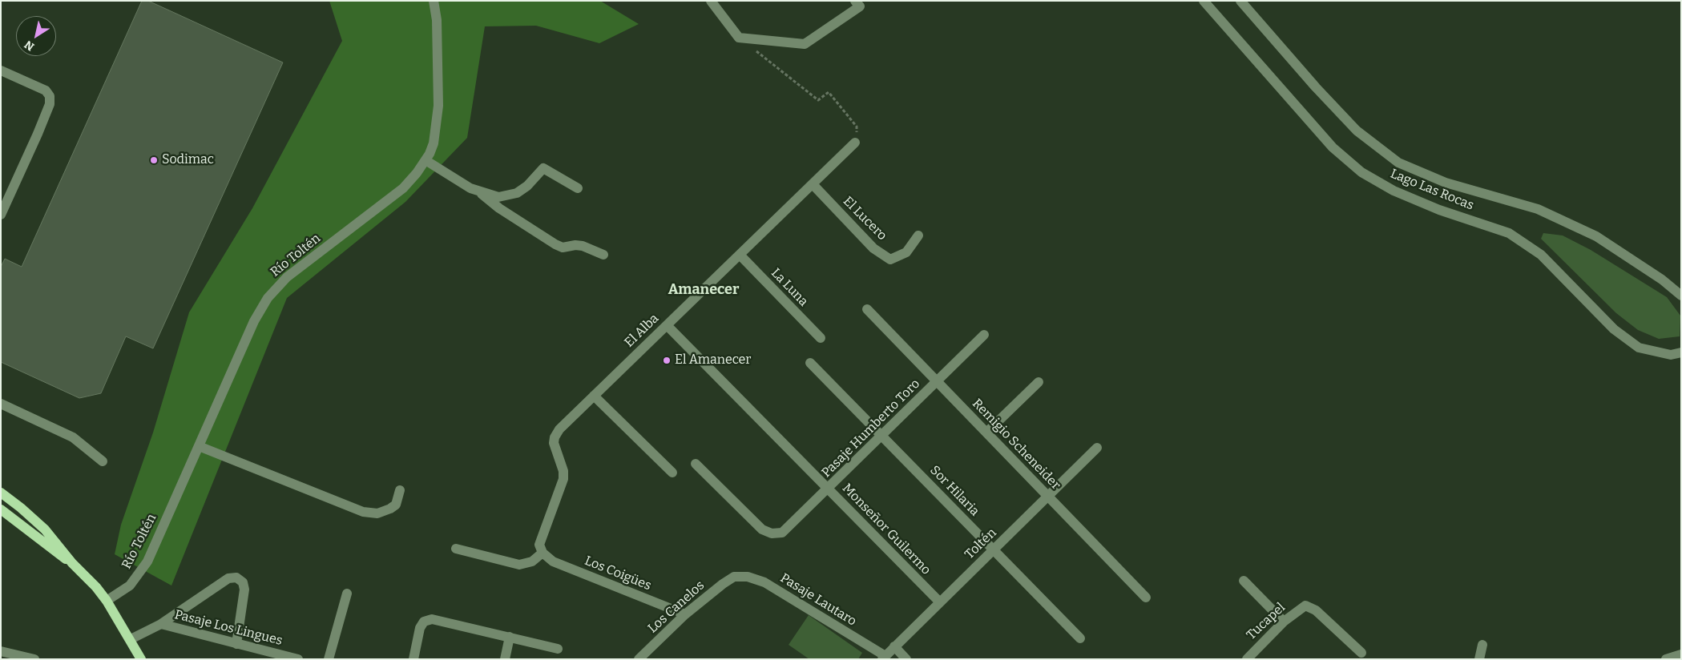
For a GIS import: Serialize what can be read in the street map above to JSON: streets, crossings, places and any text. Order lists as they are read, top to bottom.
{
  "streets": {
    "street": [
      "Lago Las Rocas",
      "El Lucero",
      "Río Toltén",
      "La Luna",
      "El Alba",
      "Pasaje Humberto Toro",
      "Remigio Scheneider",
      "Sor Hilaria",
      "Monseñor Guilermo",
      "Toltén",
      "Los Coigües",
      "Pasaje Lautaro",
      "Los Canelos",
      "Tucapel",
      "Pasaje Los Lingues"
    ]
  },
  "crossings": [
    ["El Lucero", "El Alba"],
    ["La Luna", "El Alba"],
    ["El Alba", "Monseñor Guilermo"],
    ["El Alba", "Los Coigües"],
    ["Pasaje Humberto Toro", "Remigio Scheneider"],
    ["Pasaje Humberto Toro", "Sor Hilaria"],
    ["Pasaje Humberto Toro", "Monseñor Guilermo"],
    ["Remigio Scheneider", "Toltén"],
    ["Sor Hilaria", "Toltén"],
    ["Monseñor Guilermo", "Toltén"],
    ["Toltén", "Pasaje Lautaro"],
    ["Los Coigües", "Los Canelos"],
    ["Pasaje Lautaro", "Los Canelos"]
  ],
  "districts": ["Amanecer"],
  "places": ["Sodimac", "El Amanecer"],
  "north": "bottom left"
}
